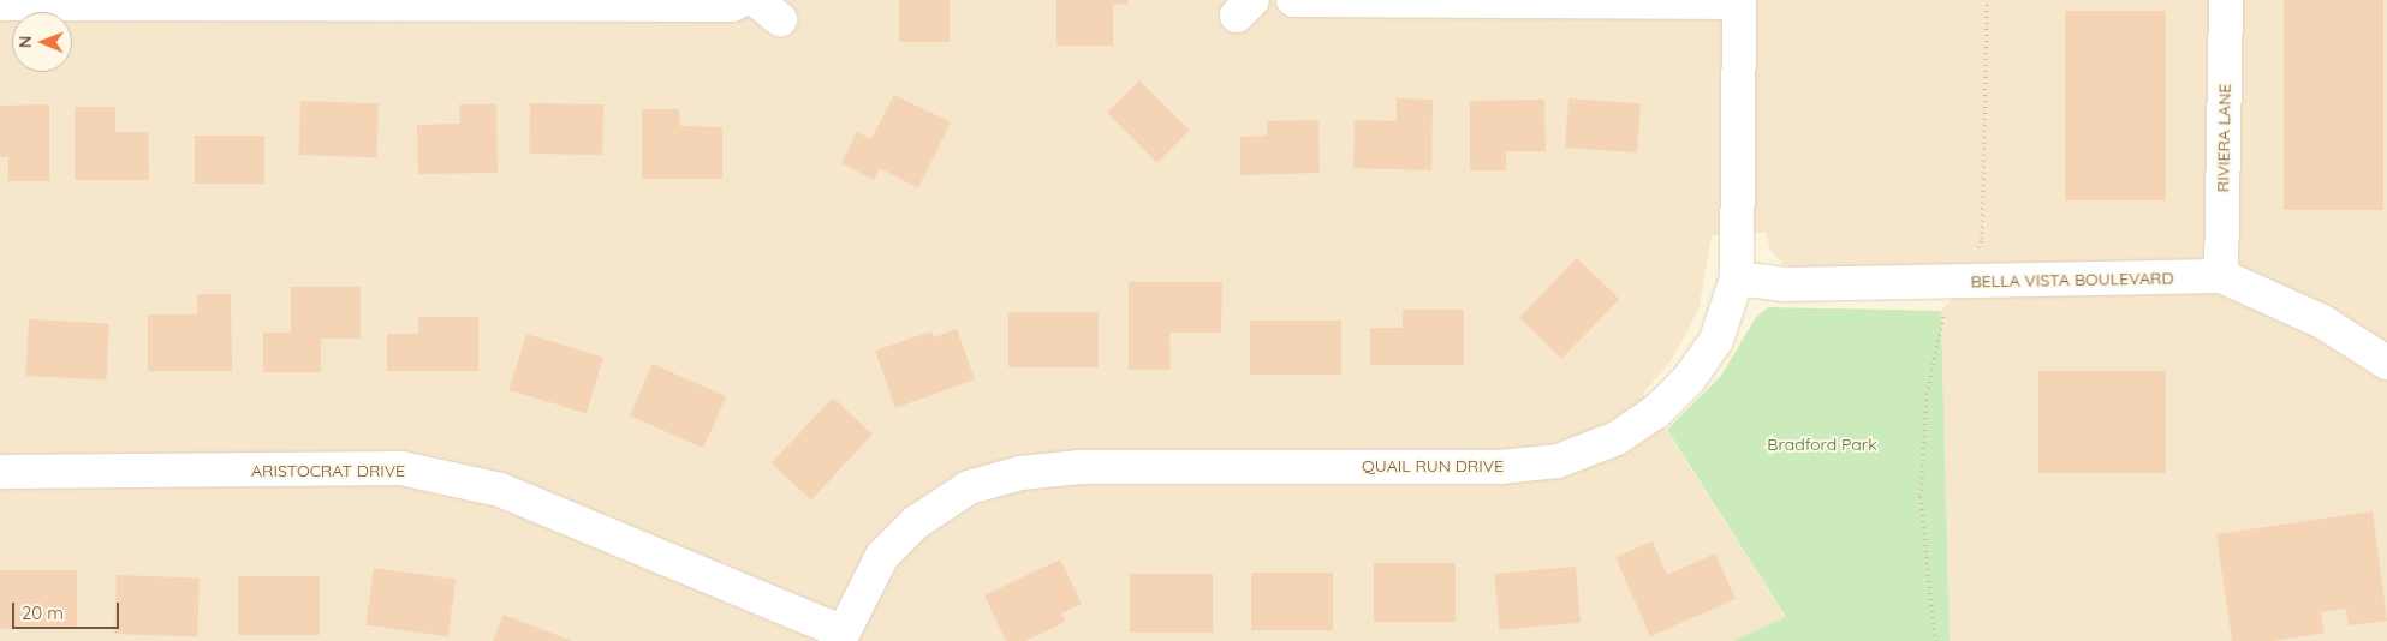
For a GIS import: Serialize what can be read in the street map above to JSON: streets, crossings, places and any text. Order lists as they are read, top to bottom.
{
  "streets": {
    "street": [
      "RIVIERA LANE",
      "BELLA VISTA BOULEVARD",
      "QUAIL RUN DRIVE",
      "ARISTOCRAT DRIVE"
    ]
  },
  "crossings": [
    ["RIVIERA LANE", "BELLA VISTA BOULEVARD"],
    ["BELLA VISTA BOULEVARD", "QUAIL RUN DRIVE"],
    ["QUAIL RUN DRIVE", "ARISTOCRAT DRIVE"]
  ],
  "parks": ["Bradford Park"],
  "scale_bar": "20 m",
  "north": "left"
}
